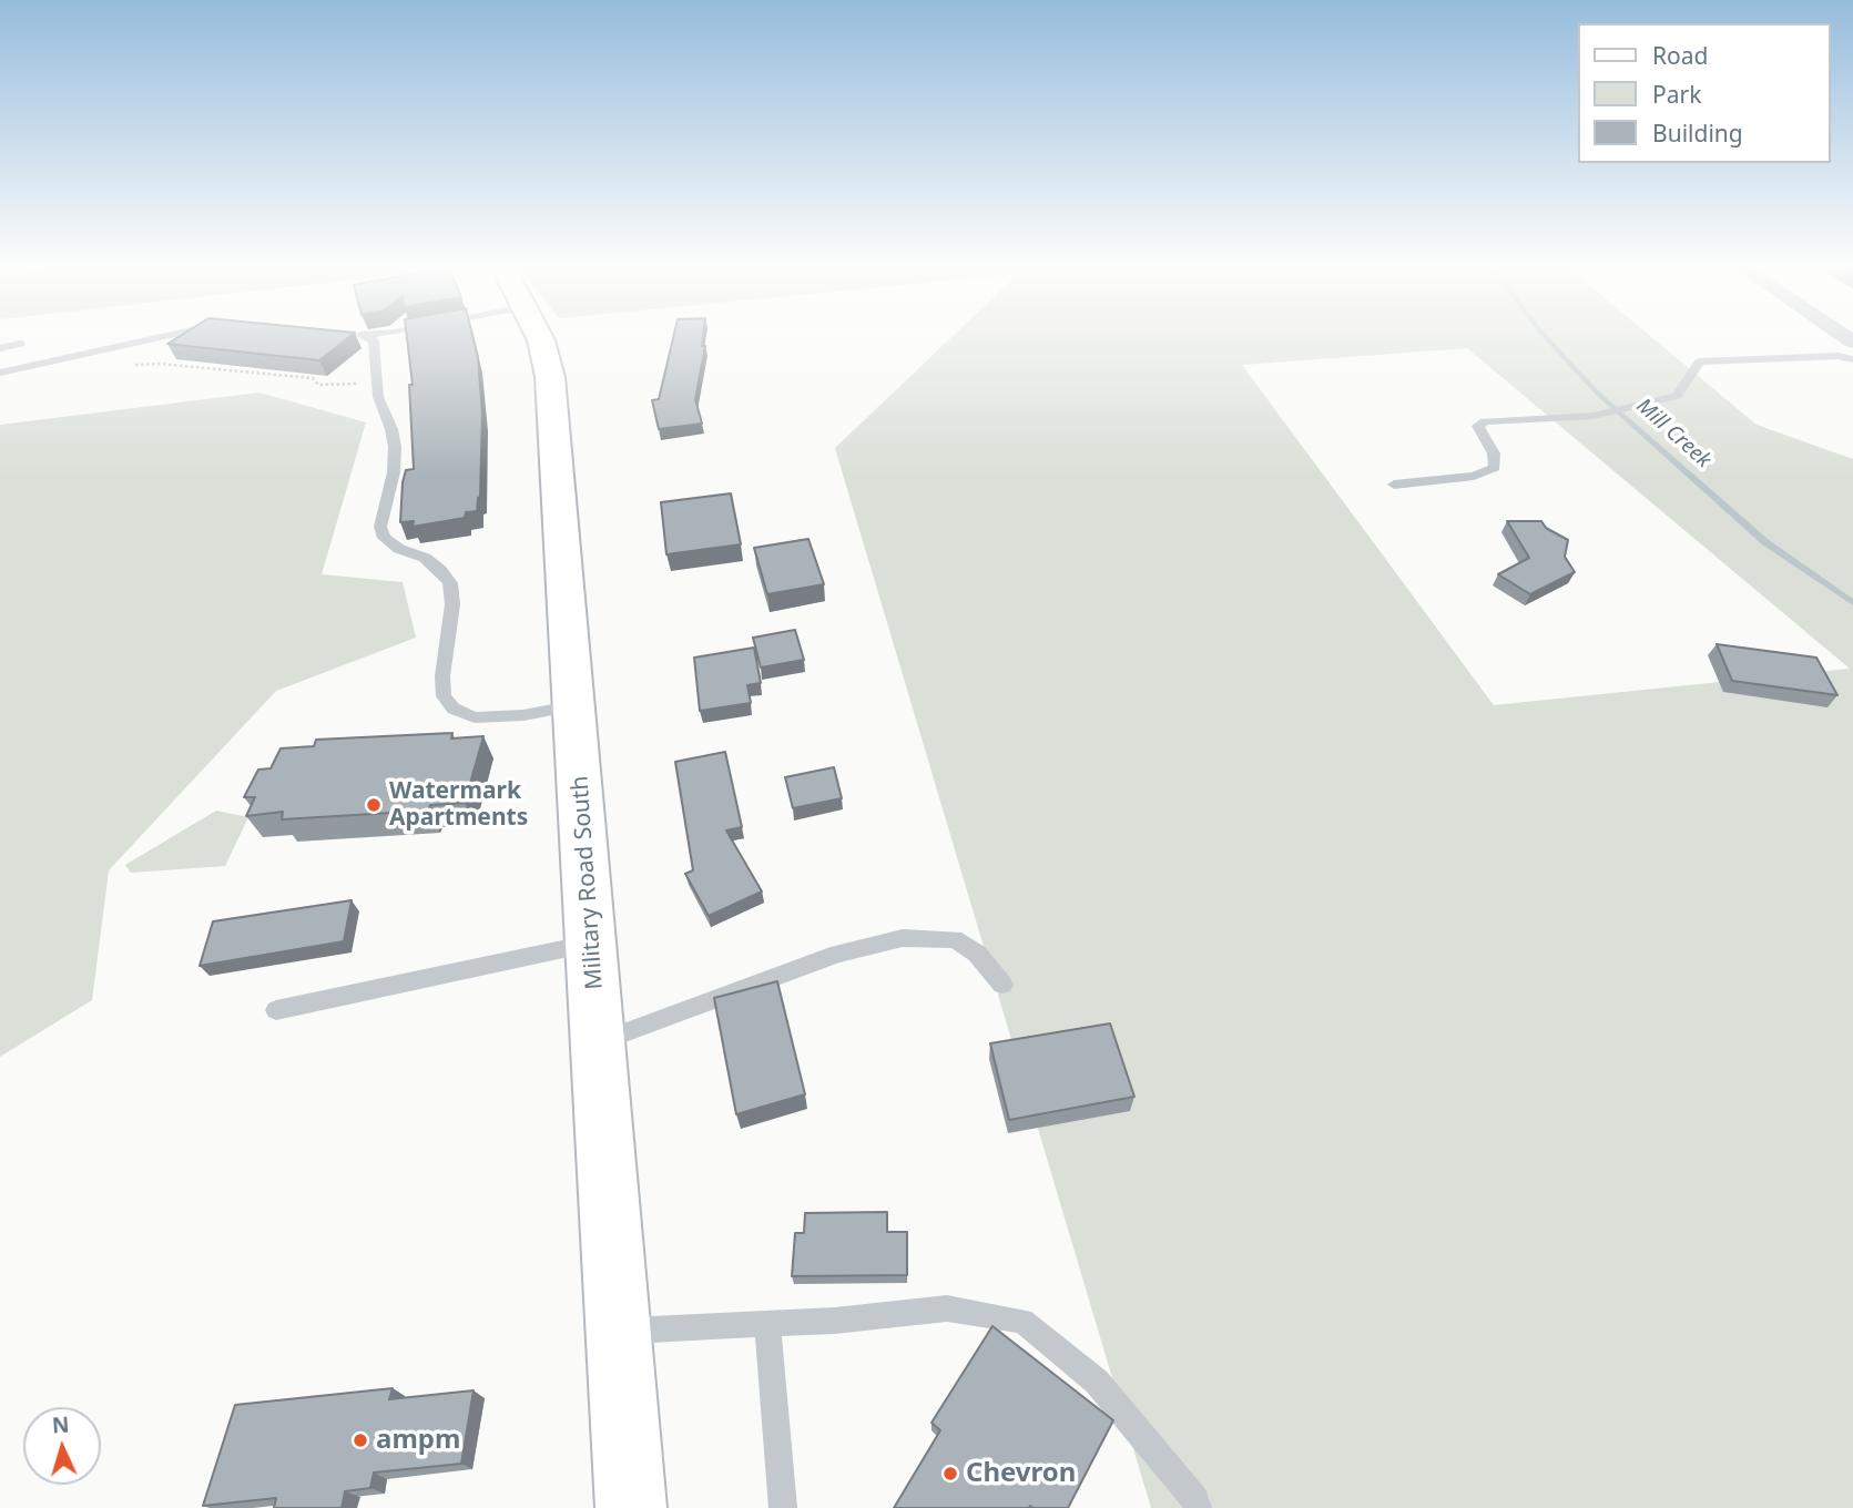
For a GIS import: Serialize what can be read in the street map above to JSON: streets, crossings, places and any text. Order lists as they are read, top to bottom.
{
  "streets": {
    "main road": ["Military Road South"]
  },
  "water": ["Mill Creek"],
  "places": ["Watermark Apartments", "ampm", "Chevron"],
  "legend": ["Road", "Park", "Building"],
  "north": "top"
}
